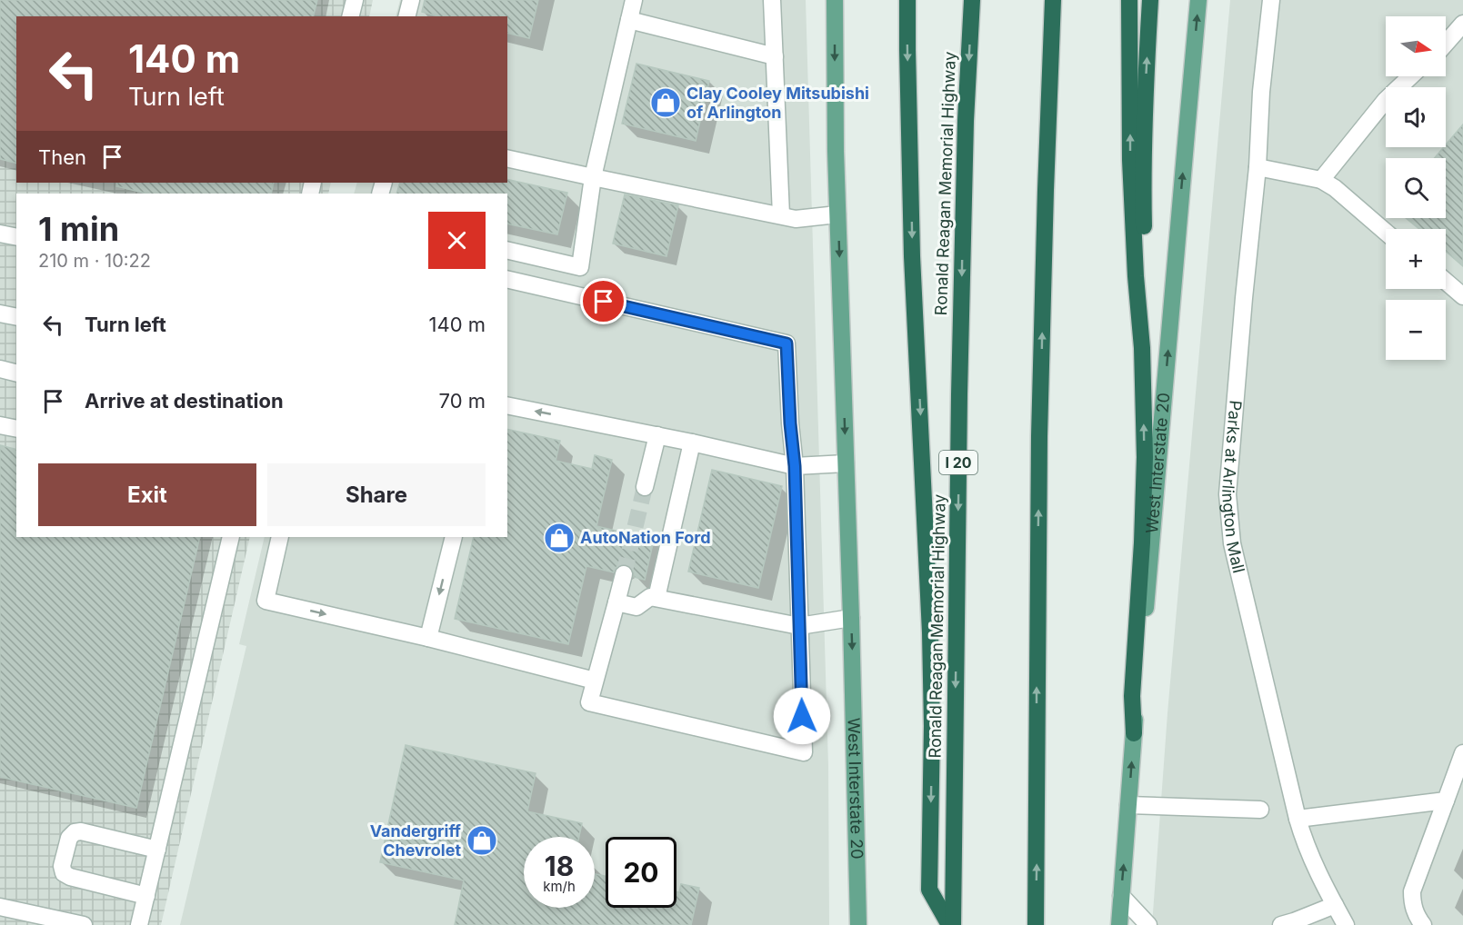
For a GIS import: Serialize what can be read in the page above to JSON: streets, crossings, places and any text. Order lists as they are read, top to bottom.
{
  "streets": {
    "highway": ["Ronald Reagan Memorial Highway", "I 20"],
    "main road": ["West Interstate 20"],
    "street": ["Parks at Arlington Mall"]
  },
  "places": {
    "shop": ["Clay Cooley Mitsubishi of Arlington", "AutoNation Ford", "Vandergriff Chevrolet"]
  },
  "north": "right",
  "page": {
    "map_buttons": ["+", "−"],
    "turn": ["140 m", "Turn left"],
    "then": "Then",
    "heading": ["1 min", "210 m · 10:22"],
    "list": [
      {
        "name": "Turn left",
        "value": "140 m"
      },
      {
        "name": "Arrive at destination",
        "value": "70 m"
      }
    ],
    "buttons": ["Exit", "Share"],
    "speed": "18 km/h",
    "limit": "20"
  }
}
